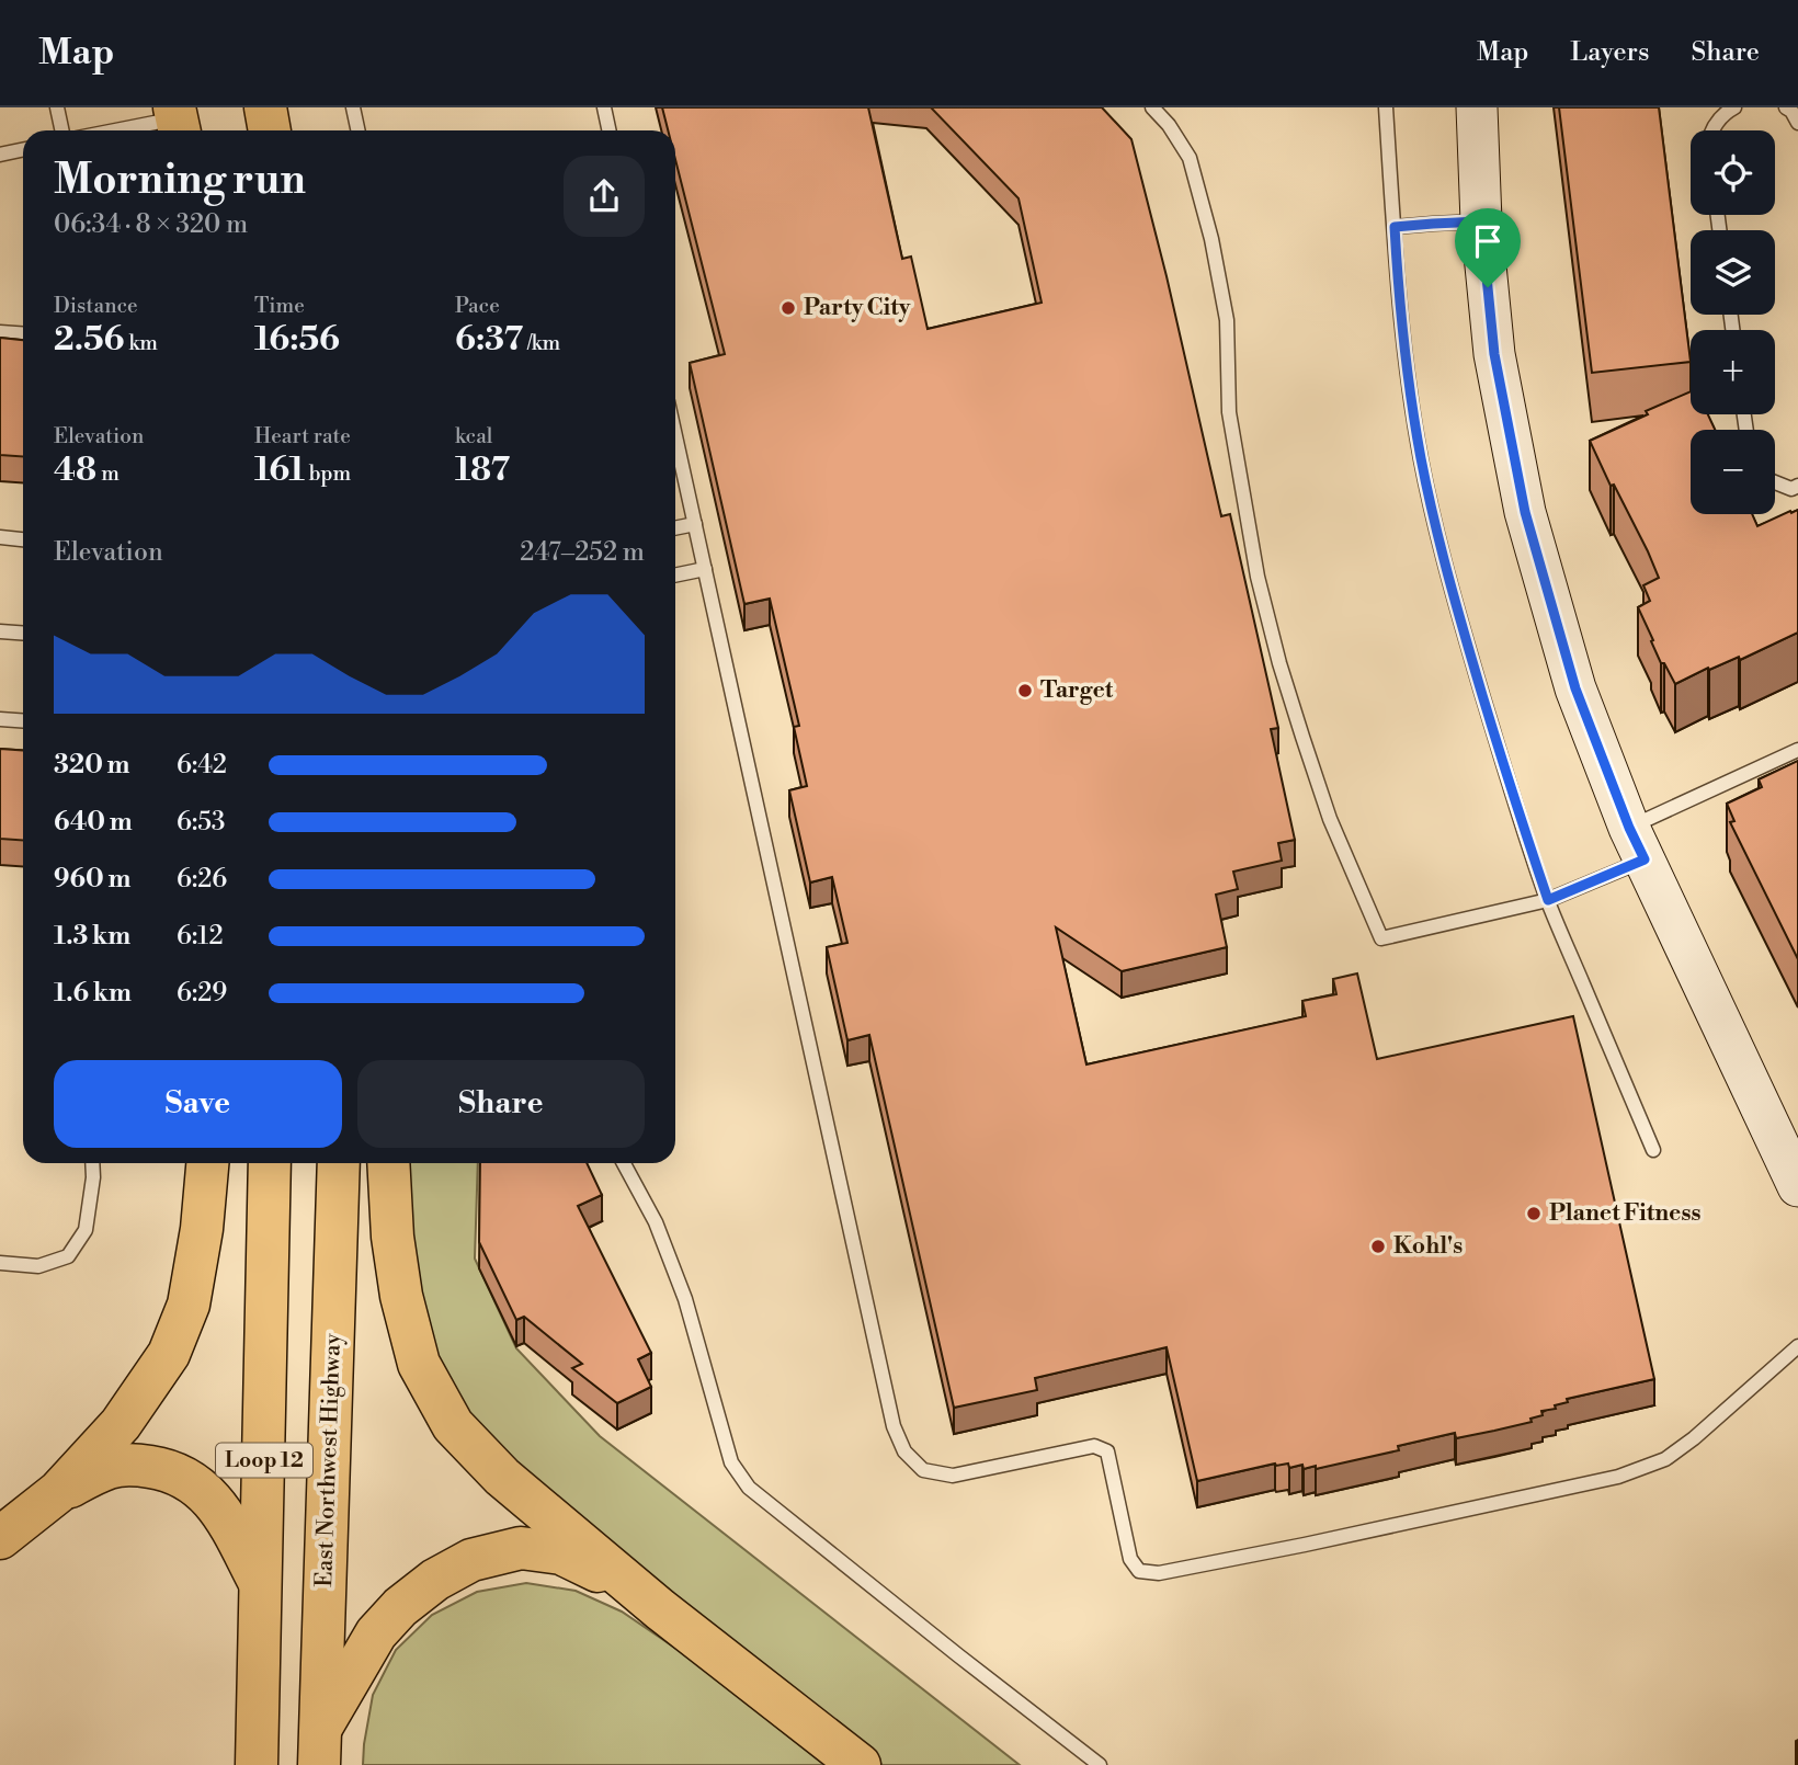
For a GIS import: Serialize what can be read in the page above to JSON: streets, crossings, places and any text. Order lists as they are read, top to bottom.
{
  "streets": {
    "main road": ["Loop 12", "East Northwest Highway"]
  },
  "places": [
    "Party City",
    "Target",
    "Planet Fitness",
    "Kohl's"
  ],
  "page": {
    "header": "Map",
    "nav": ["Map", "Layers", "Share"],
    "map_buttons": ["+", "−"],
    "heading": ["Morning run", "06:34 · 8 × 320 m"],
    "stats": [
      ["Distance", "2.56 km"],
      ["Time", "16:56"],
      ["Pace", "6:37 /km"],
      ["Elevation", "48 m"],
      ["Heart rate", "161 bpm"],
      ["kcal", "187"]
    ],
    "chart": ["Elevation", "247–252 m"],
    "list": [
      {
        "name": "320 m",
        "note": "6:42"
      },
      {
        "name": "640 m",
        "note": "6:53"
      },
      {
        "name": "960 m",
        "note": "6:26"
      },
      {
        "name": "1.3 km",
        "note": "6:12"
      },
      {
        "name": "1.6 km",
        "note": "6:29"
      }
    ],
    "buttons": ["Save", "Share"]
  }
}
